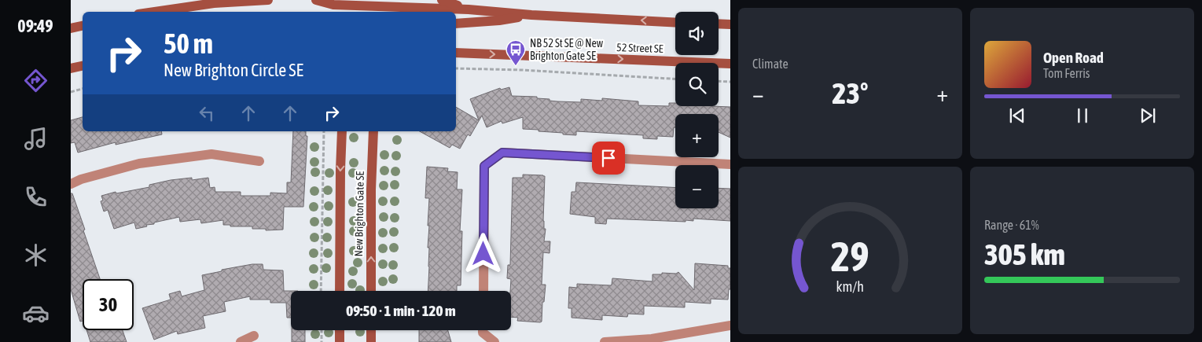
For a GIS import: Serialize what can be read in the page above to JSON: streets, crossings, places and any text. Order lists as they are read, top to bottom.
{
  "streets": {
    "main road": ["52 Street SE", "New Brighton Gate SE"]
  },
  "places": {
    "bus stop": ["NB 52 St SE @ New Brighton Gate SE"]
  },
  "page": {
    "tabs": "09:49",
    "tile": [
      "Climate",
      ["Range · 61%", "305 km"]
    ],
    "map_buttons": ["+", "−"],
    "turn": ["50 m", "New Brighton Circle SE"],
    "song": ["Open Road", "Tom Ferris"],
    "heat": ["−", "23°", "+"],
    "limit": "30",
    "trip": "09:50 · 1 min · 120 m",
    "gauge": ["29", "km/h"]
  }
}
